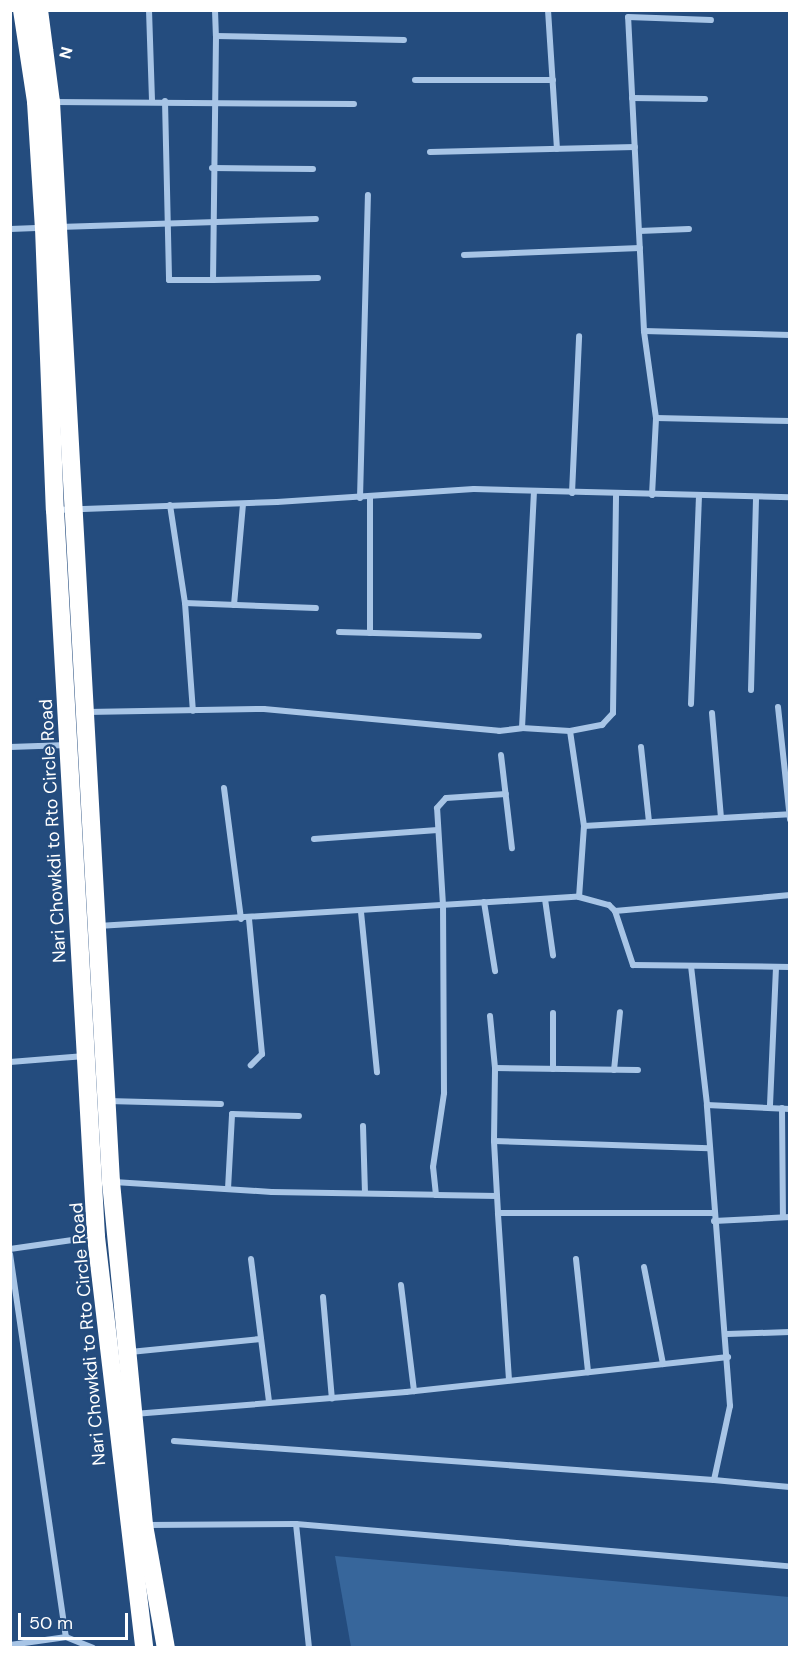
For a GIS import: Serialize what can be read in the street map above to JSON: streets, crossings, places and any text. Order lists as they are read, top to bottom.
{
  "streets": {
    "highway": ["Nari Chowkdi to Rto Circle Road"]
  },
  "scale_bar": "50 m",
  "north": "right"
}
